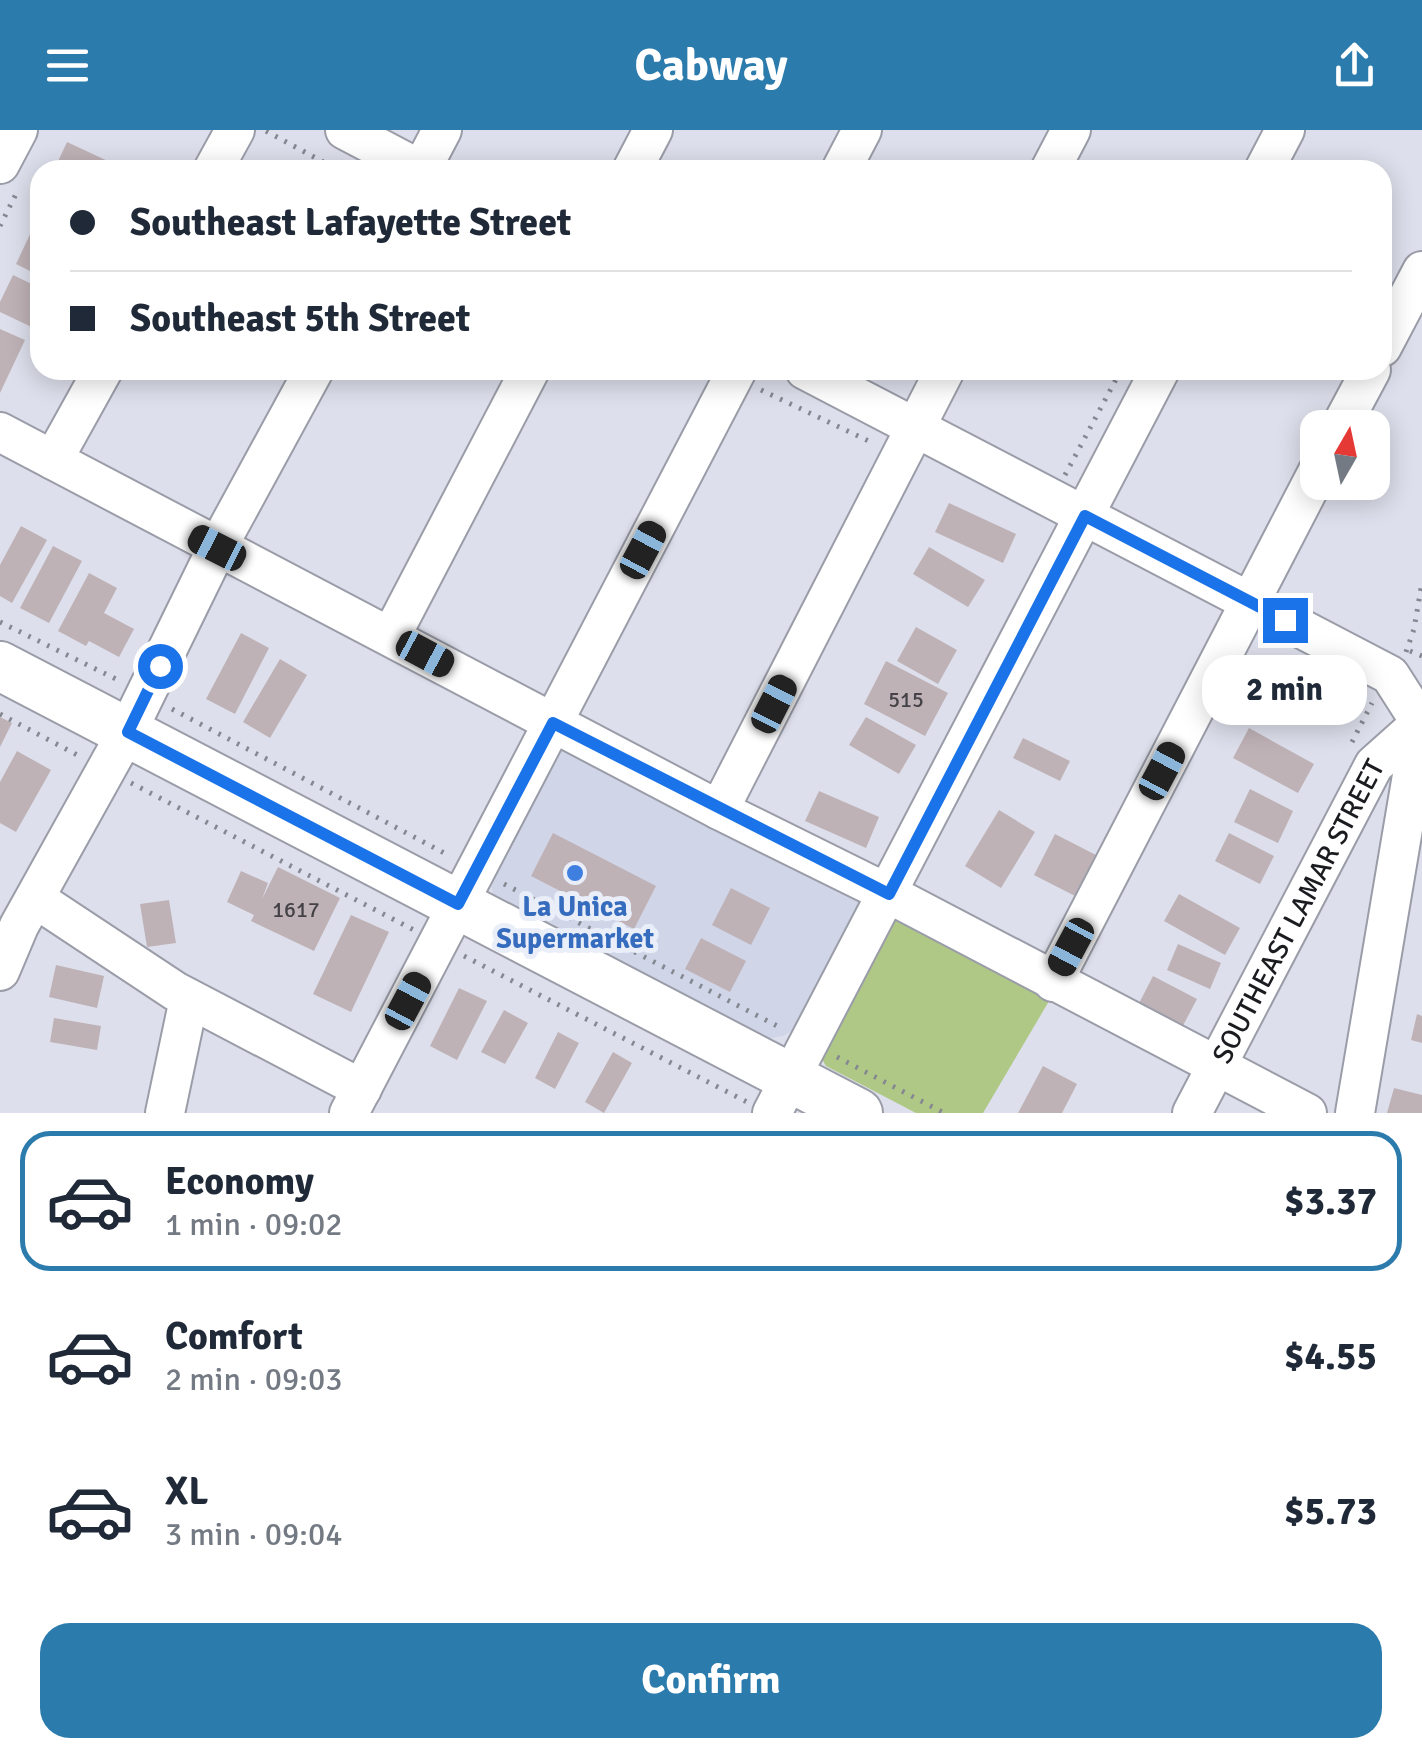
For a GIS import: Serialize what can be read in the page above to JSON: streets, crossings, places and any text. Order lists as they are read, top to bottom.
{
  "streets": {
    "street": ["SOUTHEAST LAMAR STREET"]
  },
  "places": ["La Unica Supermarket"],
  "house_numbers": ["515", "1617"],
  "north": "top",
  "page": {
    "header": "Cabway",
    "banner": ["Southeast Lafayette Street", "Southeast 5th Street"],
    "bubble": "2 min",
    "list": [
      {
        "name": "Economy",
        "note": "1 min · 09:02",
        "value": "$3.37"
      },
      {
        "name": "Comfort",
        "note": "2 min · 09:03",
        "value": "$4.55"
      },
      {
        "name": "XL",
        "note": "3 min · 09:04",
        "value": "$5.73"
      }
    ],
    "buttons": "Confirm"
  }
}
